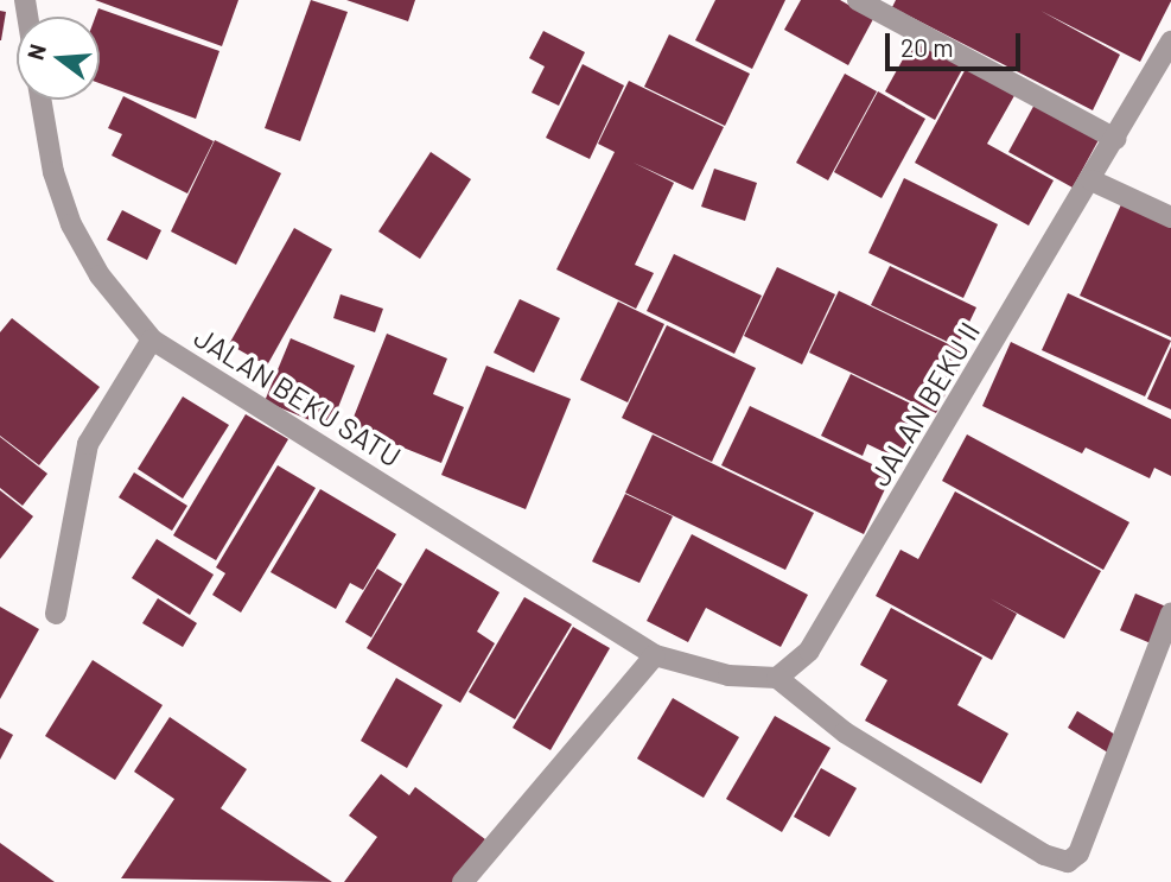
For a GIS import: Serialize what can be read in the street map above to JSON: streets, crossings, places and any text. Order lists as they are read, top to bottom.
{
  "streets": {
    "street": ["JALAN BEKU SATU", "JALAN BEKU II"]
  },
  "scale_bar": "20 m",
  "north": "left"
}
